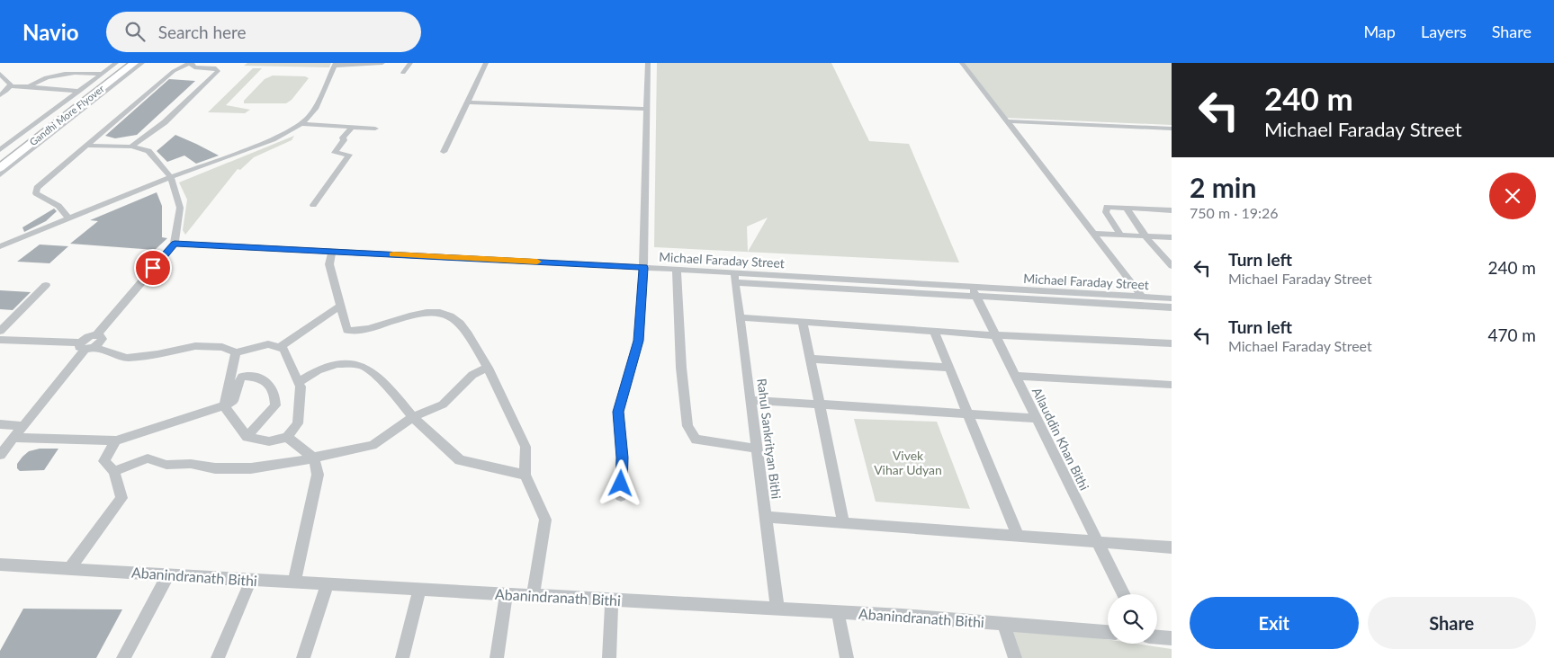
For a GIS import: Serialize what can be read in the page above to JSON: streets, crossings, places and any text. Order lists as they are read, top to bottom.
{
  "streets": {
    "highway": ["Gandhi More Flyover"],
    "street": [
      "Michael Faraday Street",
      "Rahul Sankrityan Bithi",
      "Allauddin Khan Bithi",
      "Abanindranath Bithi"
    ]
  },
  "crossings": [
    ["Michael Faraday Street", "Rahul Sankrityan Bithi"],
    ["Michael Faraday Street", "Allauddin Khan Bithi"],
    ["Rahul Sankrityan Bithi", "Abanindranath Bithi"]
  ],
  "parks": ["Vivek Vihar Udyan"],
  "page": {
    "header": "Navio",
    "search": "Search here",
    "nav": ["Map", "Layers", "Share"],
    "turn": ["240 m", "Michael Faraday Street"],
    "heading": ["2 min", "750 m · 19:26"],
    "list": [
      {
        "name": "Turn left",
        "note": "Michael Faraday Street",
        "value": "240 m"
      },
      {
        "name": "Turn left",
        "note": "Michael Faraday Street",
        "value": "470 m"
      }
    ],
    "buttons": ["Exit", "Share"]
  }
}
